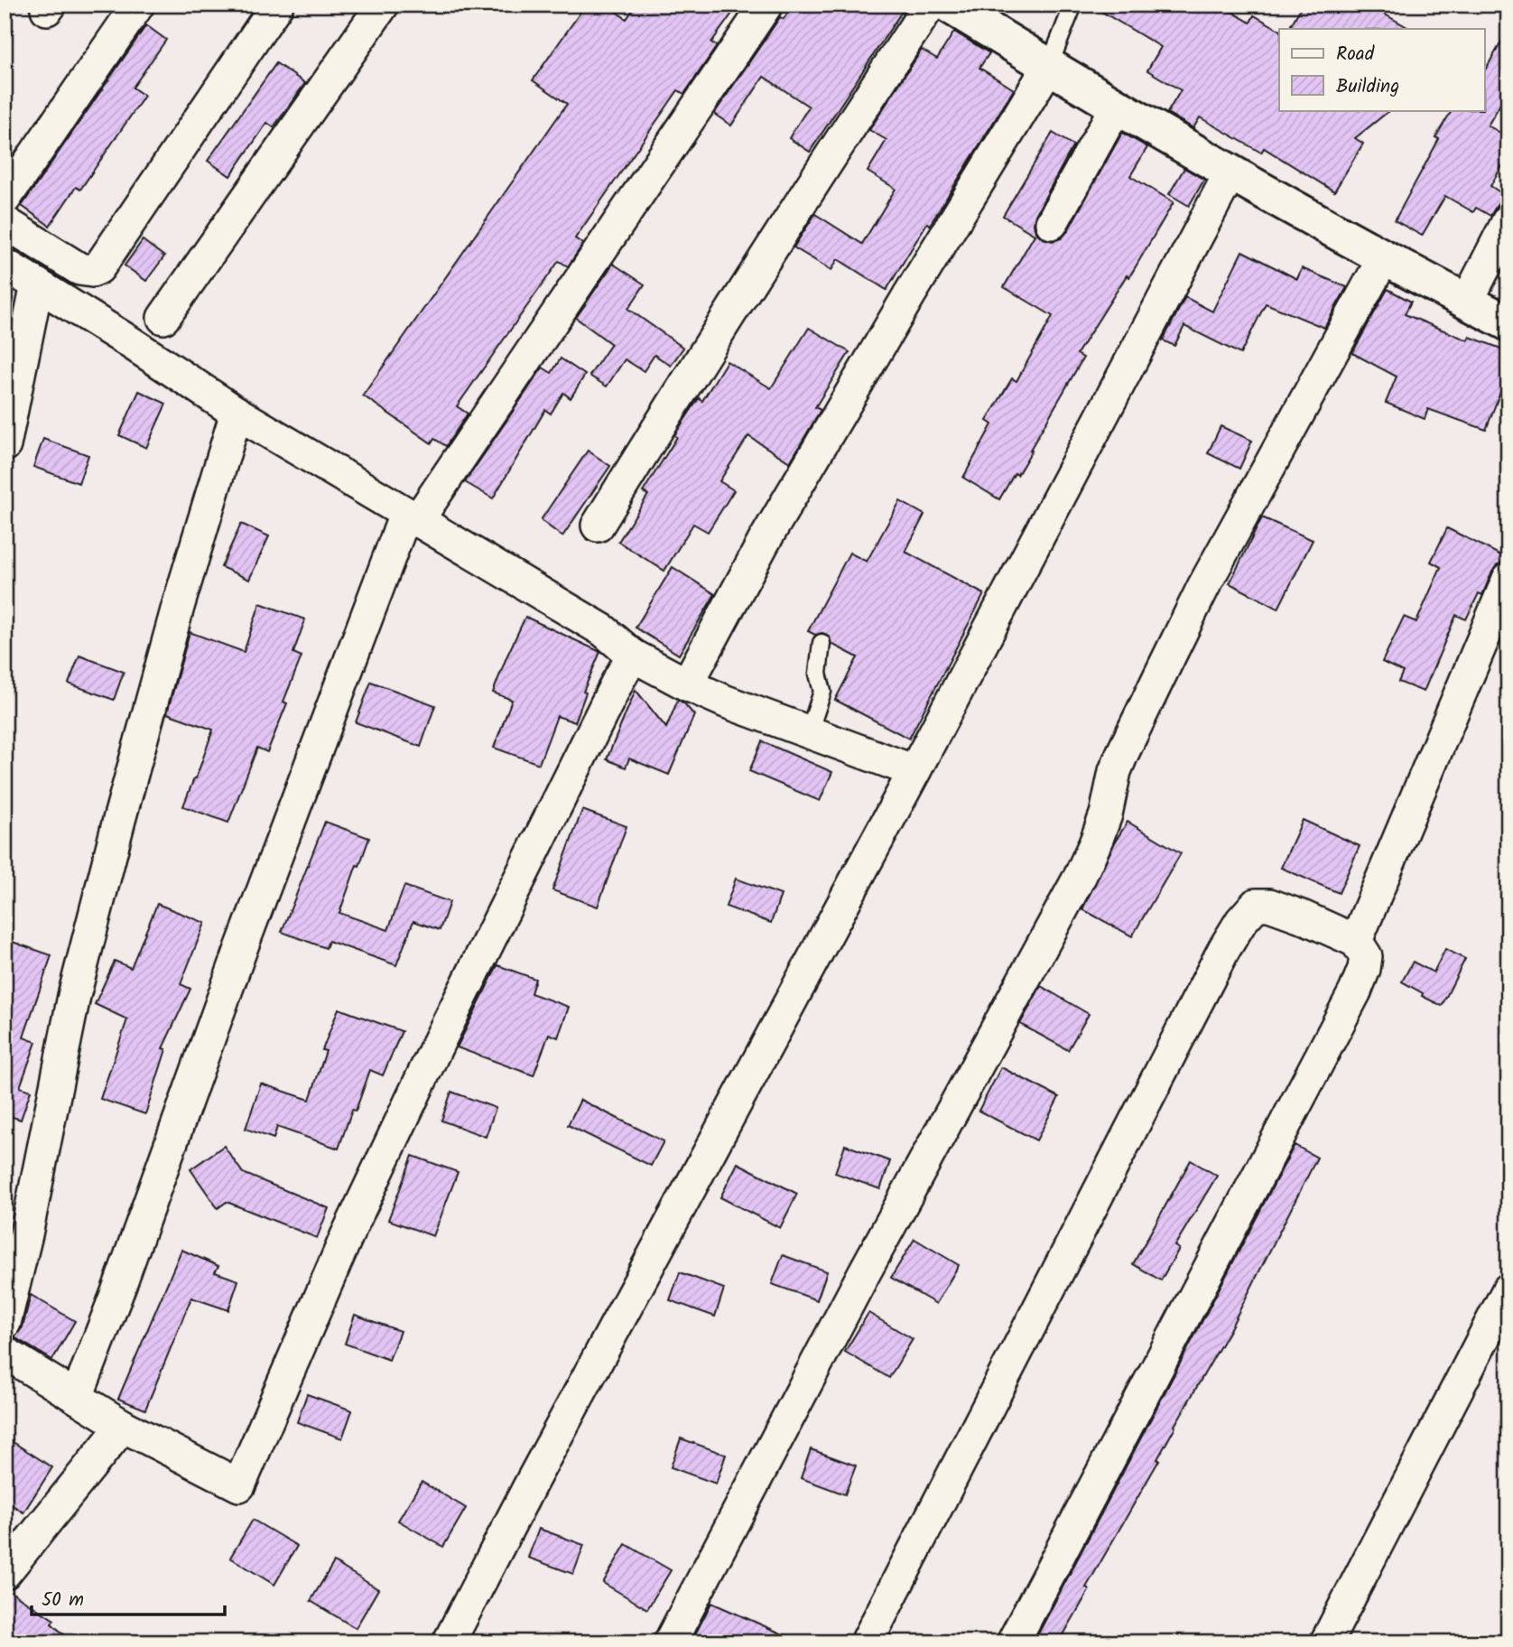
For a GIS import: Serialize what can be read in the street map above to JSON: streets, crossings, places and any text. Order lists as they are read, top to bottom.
{
  "legend": ["Road", "Building"],
  "scale_bar": "50 m"
}
